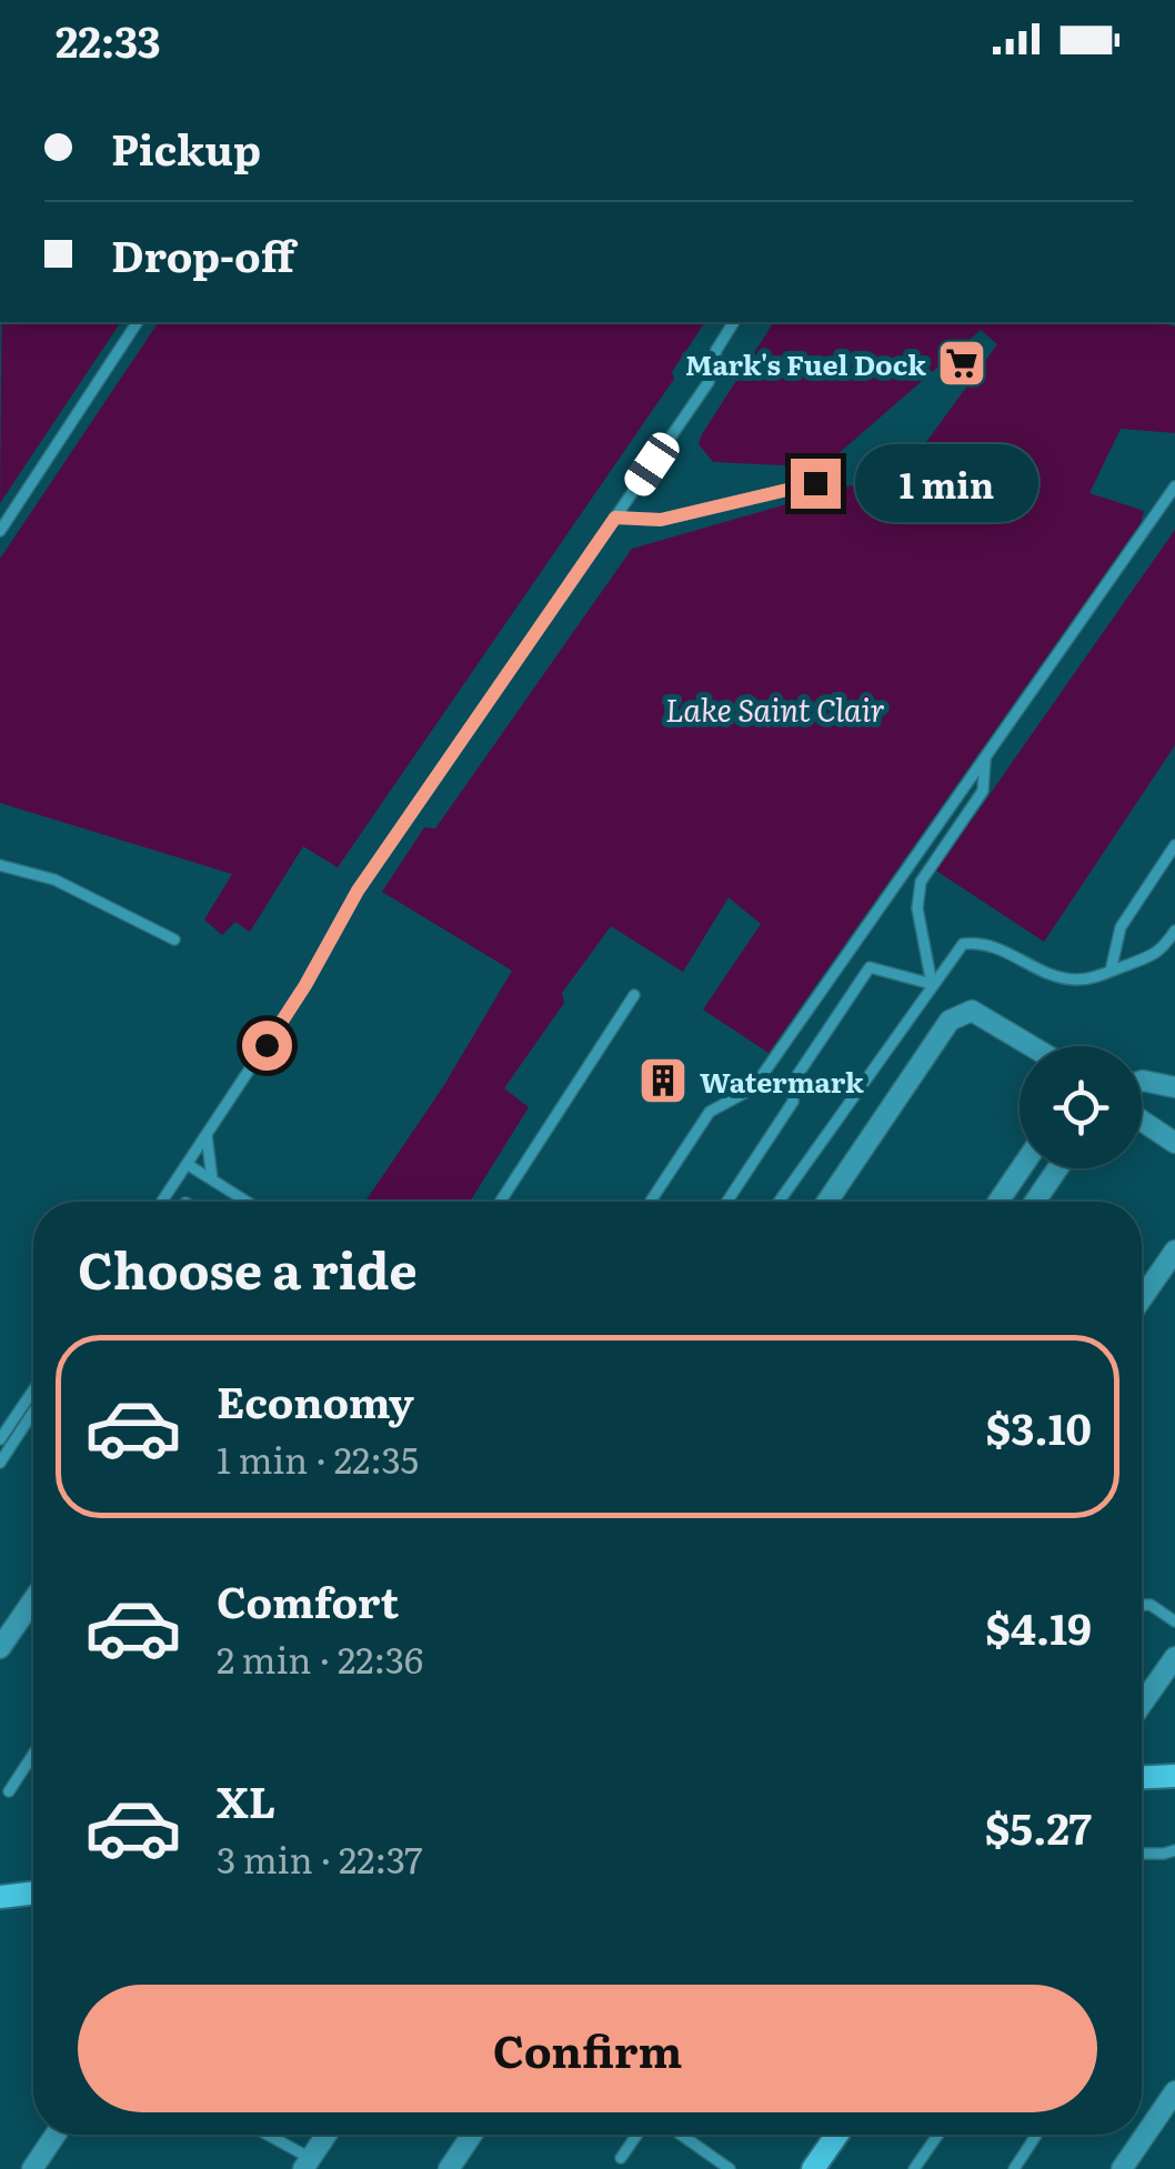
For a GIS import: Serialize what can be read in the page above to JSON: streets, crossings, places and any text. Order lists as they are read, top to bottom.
{
  "water": ["Lake Saint Clair"],
  "places": {
    "supermarket": ["Mark's Fuel Dock"],
    "building": ["Watermark"]
  },
  "page": {
    "status": "22:33",
    "banner": ["Pickup", "Drop-off"],
    "bubble": "1 min",
    "heading": "Choose a ride",
    "list": [
      {
        "name": "Economy",
        "note": "1 min · 22:35",
        "value": "$3.10"
      },
      {
        "name": "Comfort",
        "note": "2 min · 22:36",
        "value": "$4.19"
      },
      {
        "name": "XL",
        "note": "3 min · 22:37",
        "value": "$5.27"
      }
    ],
    "buttons": "Confirm"
  }
}
